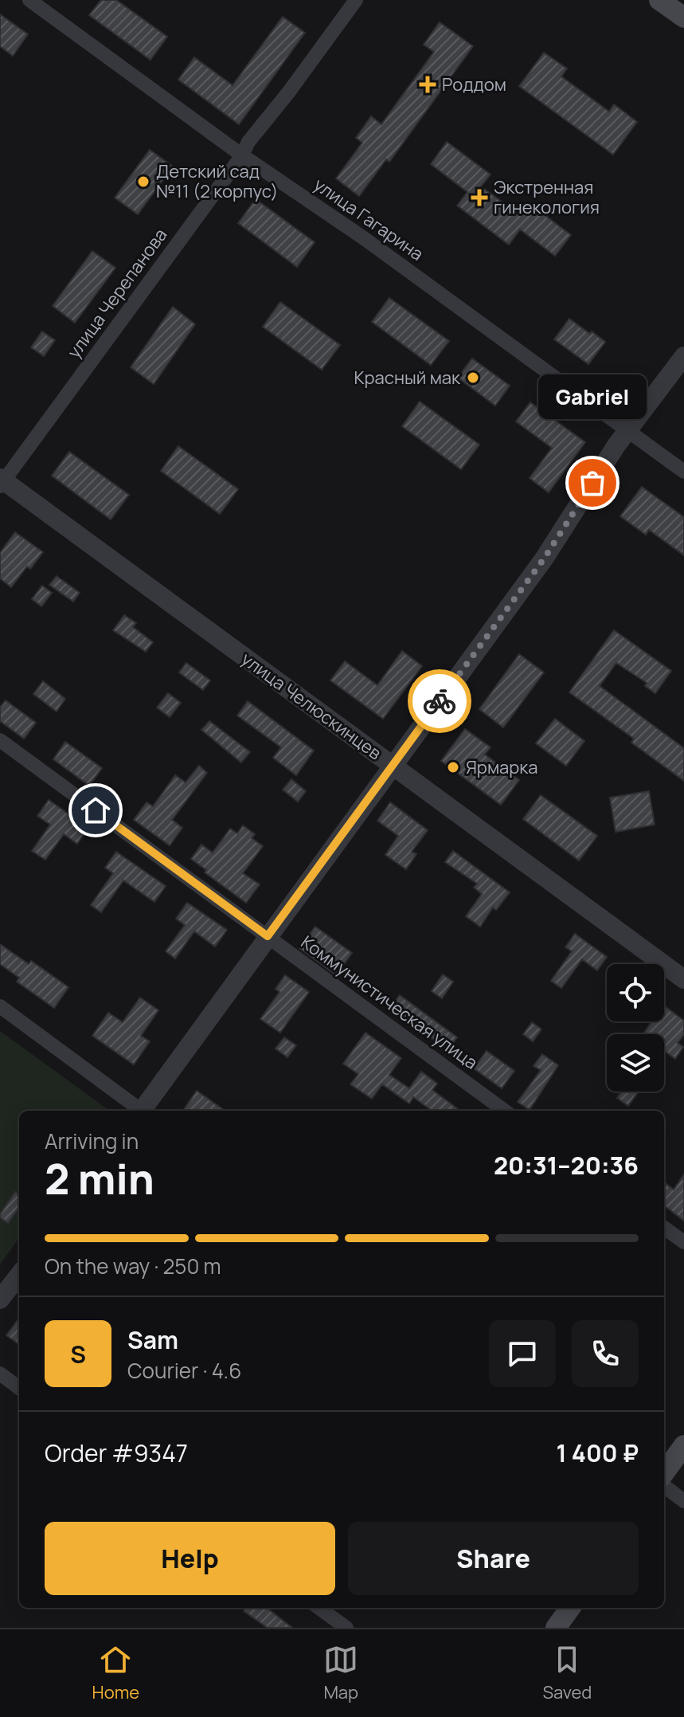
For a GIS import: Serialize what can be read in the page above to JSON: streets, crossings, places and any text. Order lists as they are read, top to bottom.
{
  "streets": {
    "street": [
      "улица Гагарина",
      "улица Черепанова",
      "улица Челюскинцев",
      "Коммунистическая улица"
    ]
  },
  "crossings": [
    ["улица Гагарина", "улица Черепанова"],
    ["улица Черепанова", "улица Челюскинцев"]
  ],
  "places": {
    "health": ["Роддом", "Экстренная гинекология"],
    "other": [
      "Детский сад №11 (2 корпус)",
      "Красный мак",
      "Gabriel",
      "Ярмарка"
    ]
  },
  "page": {
    "bubble": "Gabriel",
    "heading": ["2 min", "Arriving in", "20:31–20:36"],
    "panel": [
      "Sam",
      "Courier · 4.6",
      "Order #9347",
      "1 400 ₽"
    ],
    "bar": "On the way · 250 m",
    "round": "S",
    "buttons": ["Help", "Share"],
    "tabs": ["Home", "Map", "Saved"]
  }
}
